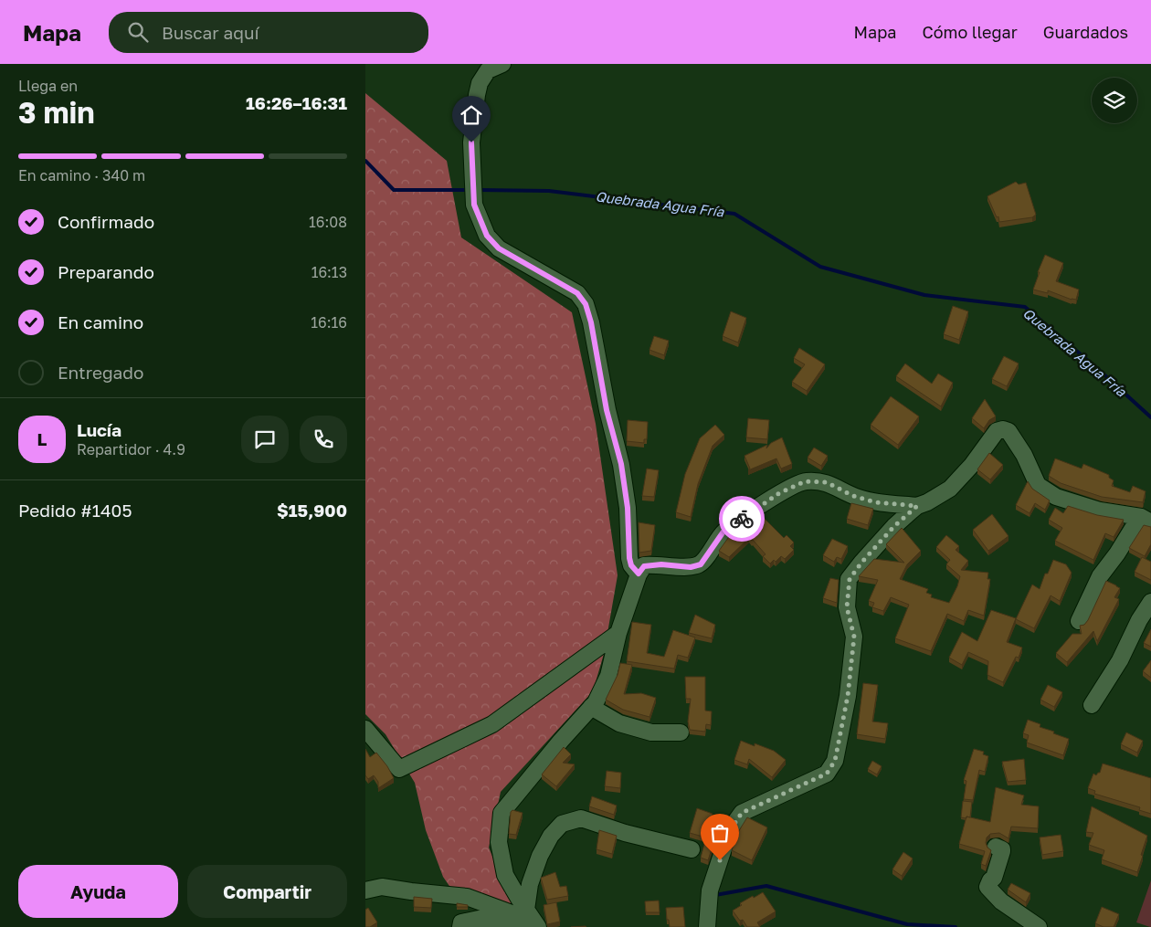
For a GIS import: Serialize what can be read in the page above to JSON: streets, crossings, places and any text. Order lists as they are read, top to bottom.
{
  "water": ["Quebrada Agua Fría"],
  "page": {
    "header": "Mapa",
    "search": "Buscar aquí",
    "nav": ["Mapa", "Cómo llegar", "Guardados"],
    "heading": ["3 min", "Llega en", "16:26–16:31"],
    "panel": [
      "Lucía",
      "Repartidor · 4.9",
      "Pedido #1405",
      "$15,900"
    ],
    "bar": "En camino · 340 m",
    "list": [
      ["Confirmado", "16:08"],
      ["Preparando", "16:13"],
      ["En camino", "16:16"],
      "Entregado"
    ],
    "round": "L",
    "buttons": ["Ayuda", "Compartir"]
  }
}
